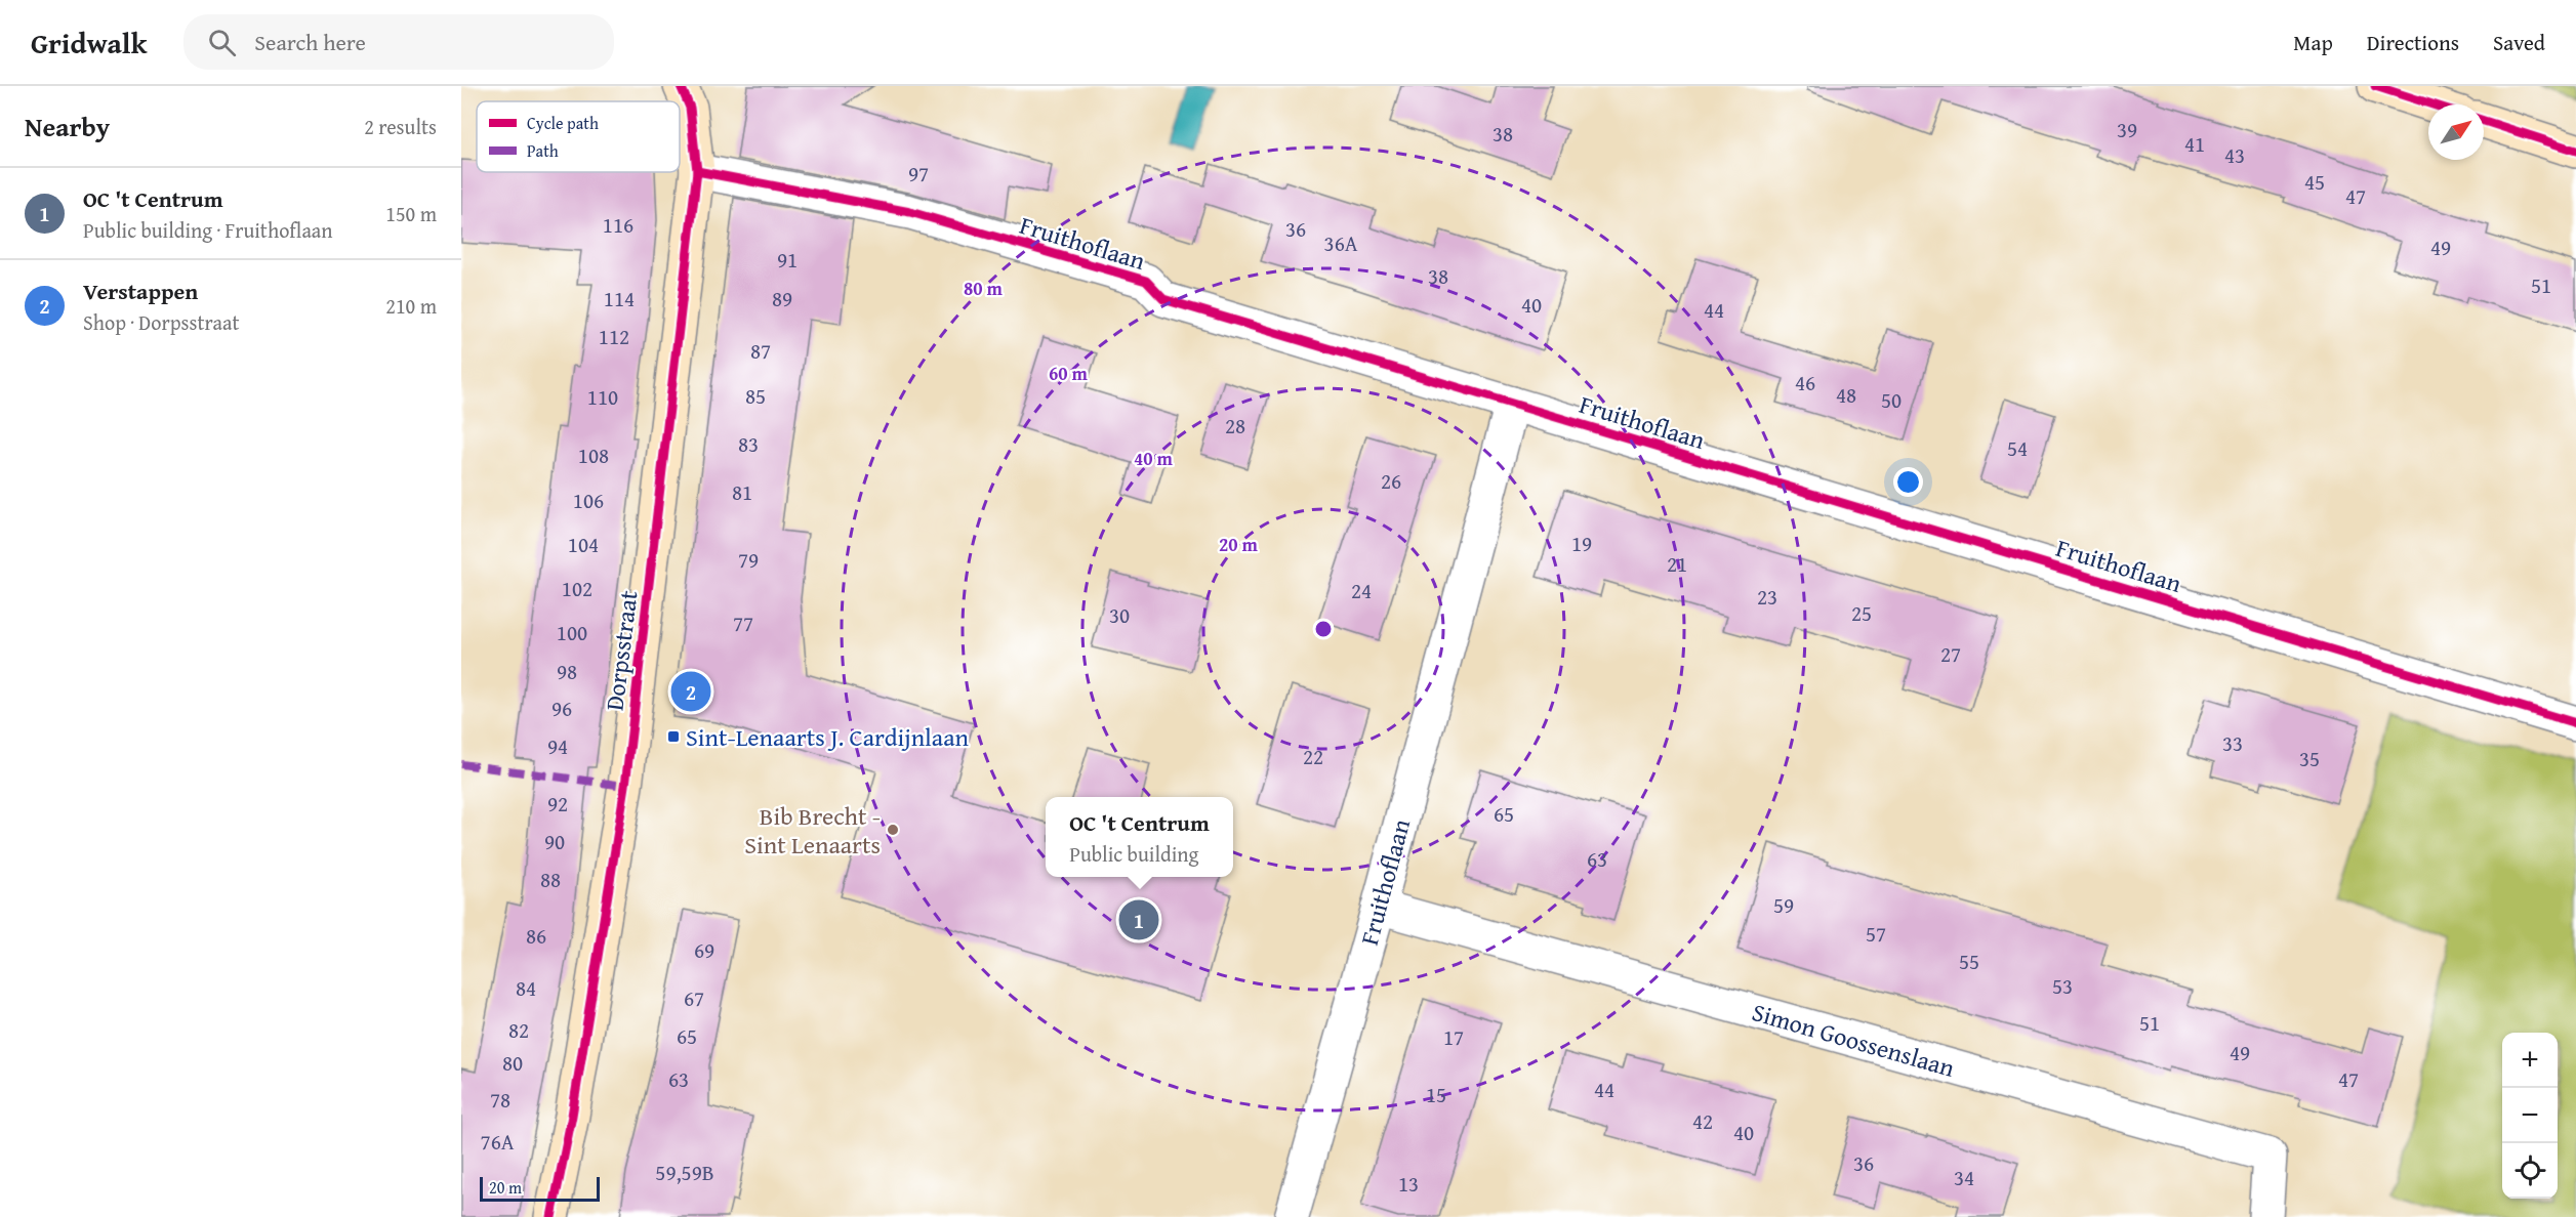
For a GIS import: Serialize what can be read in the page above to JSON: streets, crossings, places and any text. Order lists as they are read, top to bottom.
{
  "streets": {
    "street": ["Fruithoflaan", "Dorpsstraat", "Simon Goossenslaan"]
  },
  "crossings": [
    ["Fruithoflaan", "Dorpsstraat"],
    ["Fruithoflaan", "Simon Goossenslaan"]
  ],
  "places": {
    "transit": ["Sint-Lenaarts J. Cardijnlaan"],
    "other": ["Bib Brecht - Sint Lenaarts"]
  },
  "house_numbers": [
    "39",
    "38",
    "41",
    "43",
    "97",
    "45",
    "47",
    "116",
    "36",
    "36A",
    "49",
    "91",
    "38",
    "51",
    "114",
    "89",
    "40",
    "44",
    "112",
    "87",
    "46",
    "48",
    "85",
    "110",
    "50",
    "28",
    "83",
    "54",
    "108",
    "26",
    "81",
    "106",
    "19",
    "104",
    "79",
    "21",
    "102",
    "24",
    "23",
    "25",
    "30",
    "77",
    "100",
    "27",
    "98",
    "96",
    "33",
    "94",
    "22",
    "35",
    "92",
    "65",
    "90",
    "63",
    "88",
    "59",
    "57",
    "86",
    "69",
    "55",
    "53",
    "84",
    "67",
    "51",
    "82",
    "65",
    "17",
    "49",
    "80",
    "63",
    "47",
    "44",
    "15",
    "78",
    "42",
    "40",
    "76A",
    "36",
    "59,59B",
    "34",
    "13"
  ],
  "legend": ["Cycle path", "Path"],
  "scale_bar": "20 m",
  "north": "top right",
  "page": {
    "header": "Gridwalk",
    "search": "Search here",
    "nav": ["Map", "Directions", "Saved"],
    "heading": ["Nearby", "2 results"],
    "list": [
      {
        "mark": "1",
        "name": "OC 't Centrum",
        "note": "Public building · Fruithoflaan",
        "value": "150 m"
      },
      {
        "mark": "2",
        "name": "Verstappen",
        "note": "Shop · Dorpsstraat",
        "value": "210 m"
      }
    ],
    "pins": ["2", "1"],
    "popup": ["OC 't Centrum", "Public building"],
    "map_buttons": ["+", "−"],
    "scale": "20 m"
  },
  "rings": [
    "80 m",
    "60 m",
    "40 m",
    "20 m"
  ]
}
